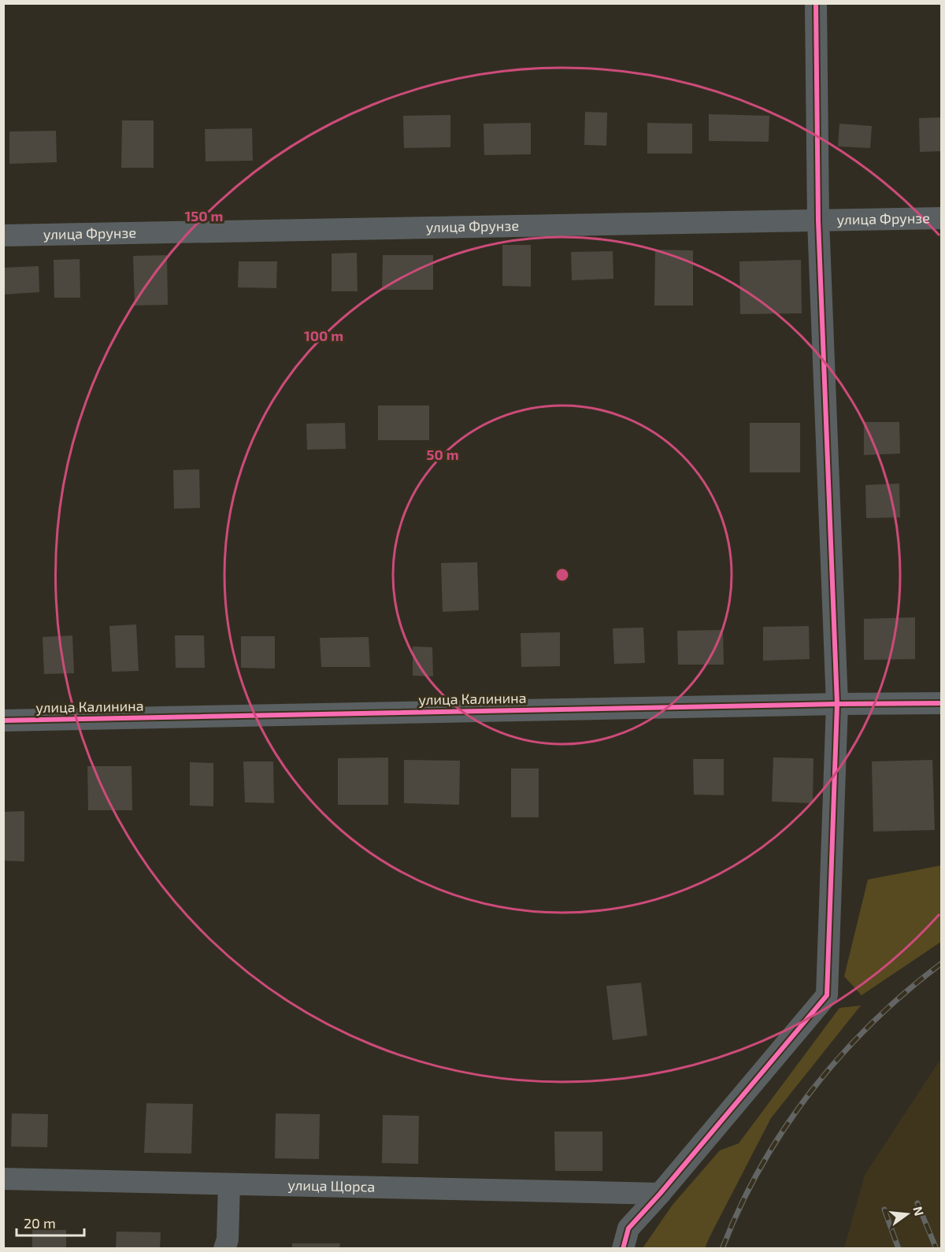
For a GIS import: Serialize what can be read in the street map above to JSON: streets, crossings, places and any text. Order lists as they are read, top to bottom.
{
  "streets": {
    "street": ["улица Фрунзе", "улица Калинина", "улица Щорса"]
  },
  "scale_bar": "20 m",
  "north": "right",
  "rings": ["150 m", "100 m", "50 m"]
}
